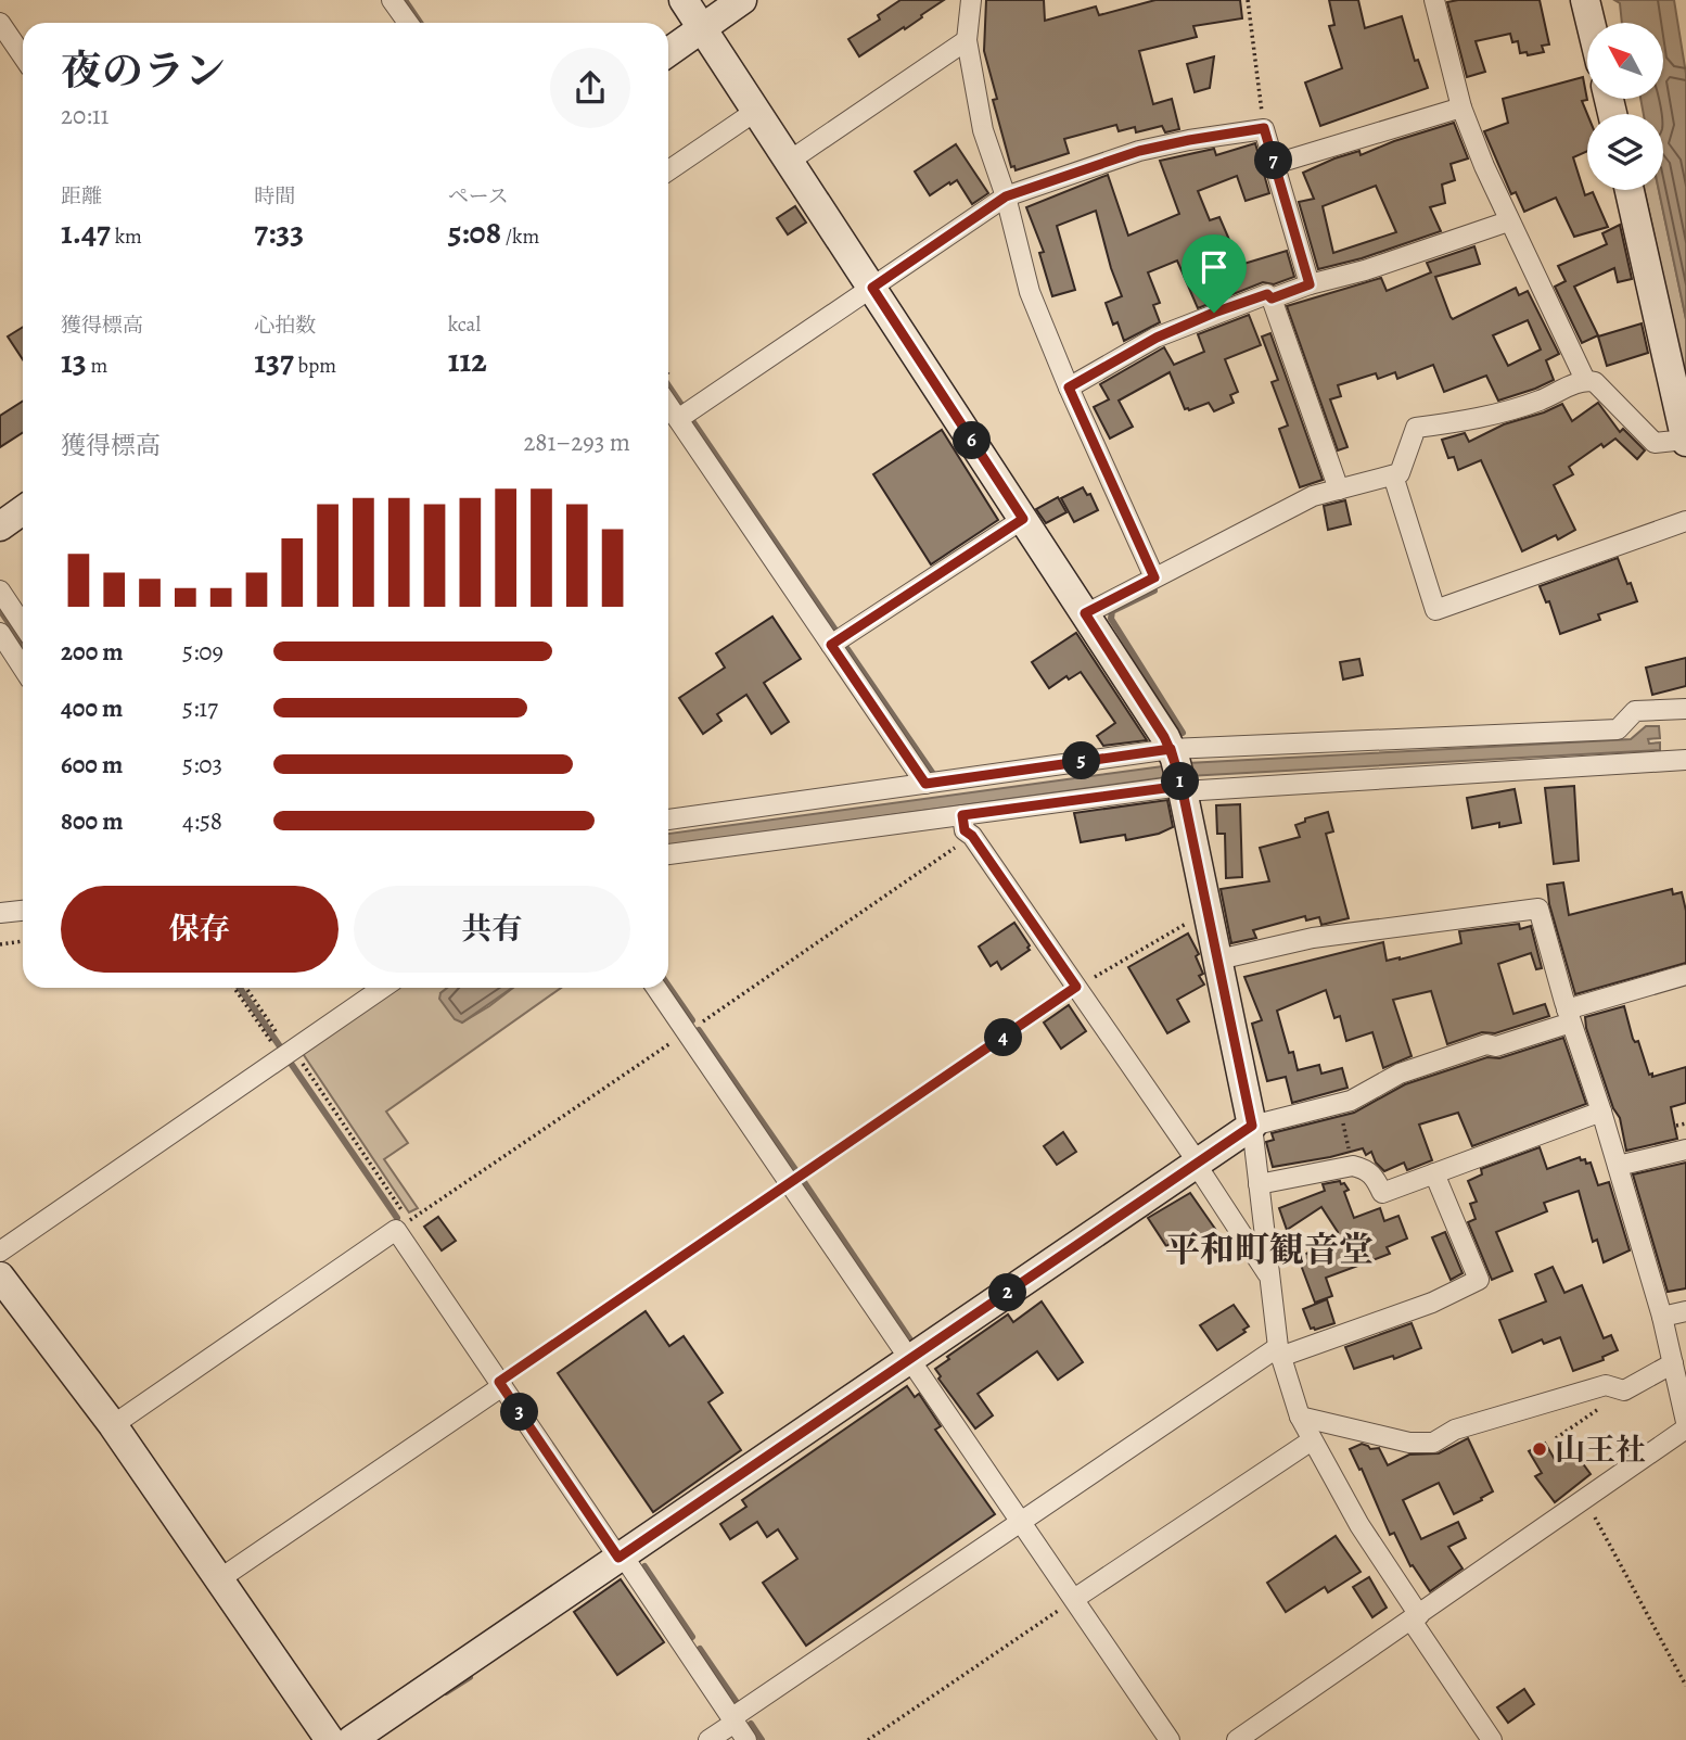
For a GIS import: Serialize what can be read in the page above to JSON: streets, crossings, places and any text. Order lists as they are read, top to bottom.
{
  "districts": ["平和町観音堂"],
  "places": ["山王社"],
  "north": "top left",
  "page": {
    "heading": ["夜のラン", "20:11"],
    "pins": [
      "7",
      "6",
      "5",
      "1",
      "4",
      "2",
      "3"
    ],
    "stats": [
      ["距離", "1.47 km"],
      ["時間", "7:33"],
      ["ペース", "5:08 /km"],
      ["獲得標高", "13 m"],
      ["心拍数", "137 bpm"],
      ["kcal", "112"]
    ],
    "chart": ["獲得標高", "281–293 m"],
    "list": [
      {
        "name": "200 m",
        "note": "5:09"
      },
      {
        "name": "400 m",
        "note": "5:17"
      },
      {
        "name": "600 m",
        "note": "5:03"
      },
      {
        "name": "800 m",
        "note": "4:58"
      }
    ],
    "buttons": ["保存", "共有"]
  }
}
